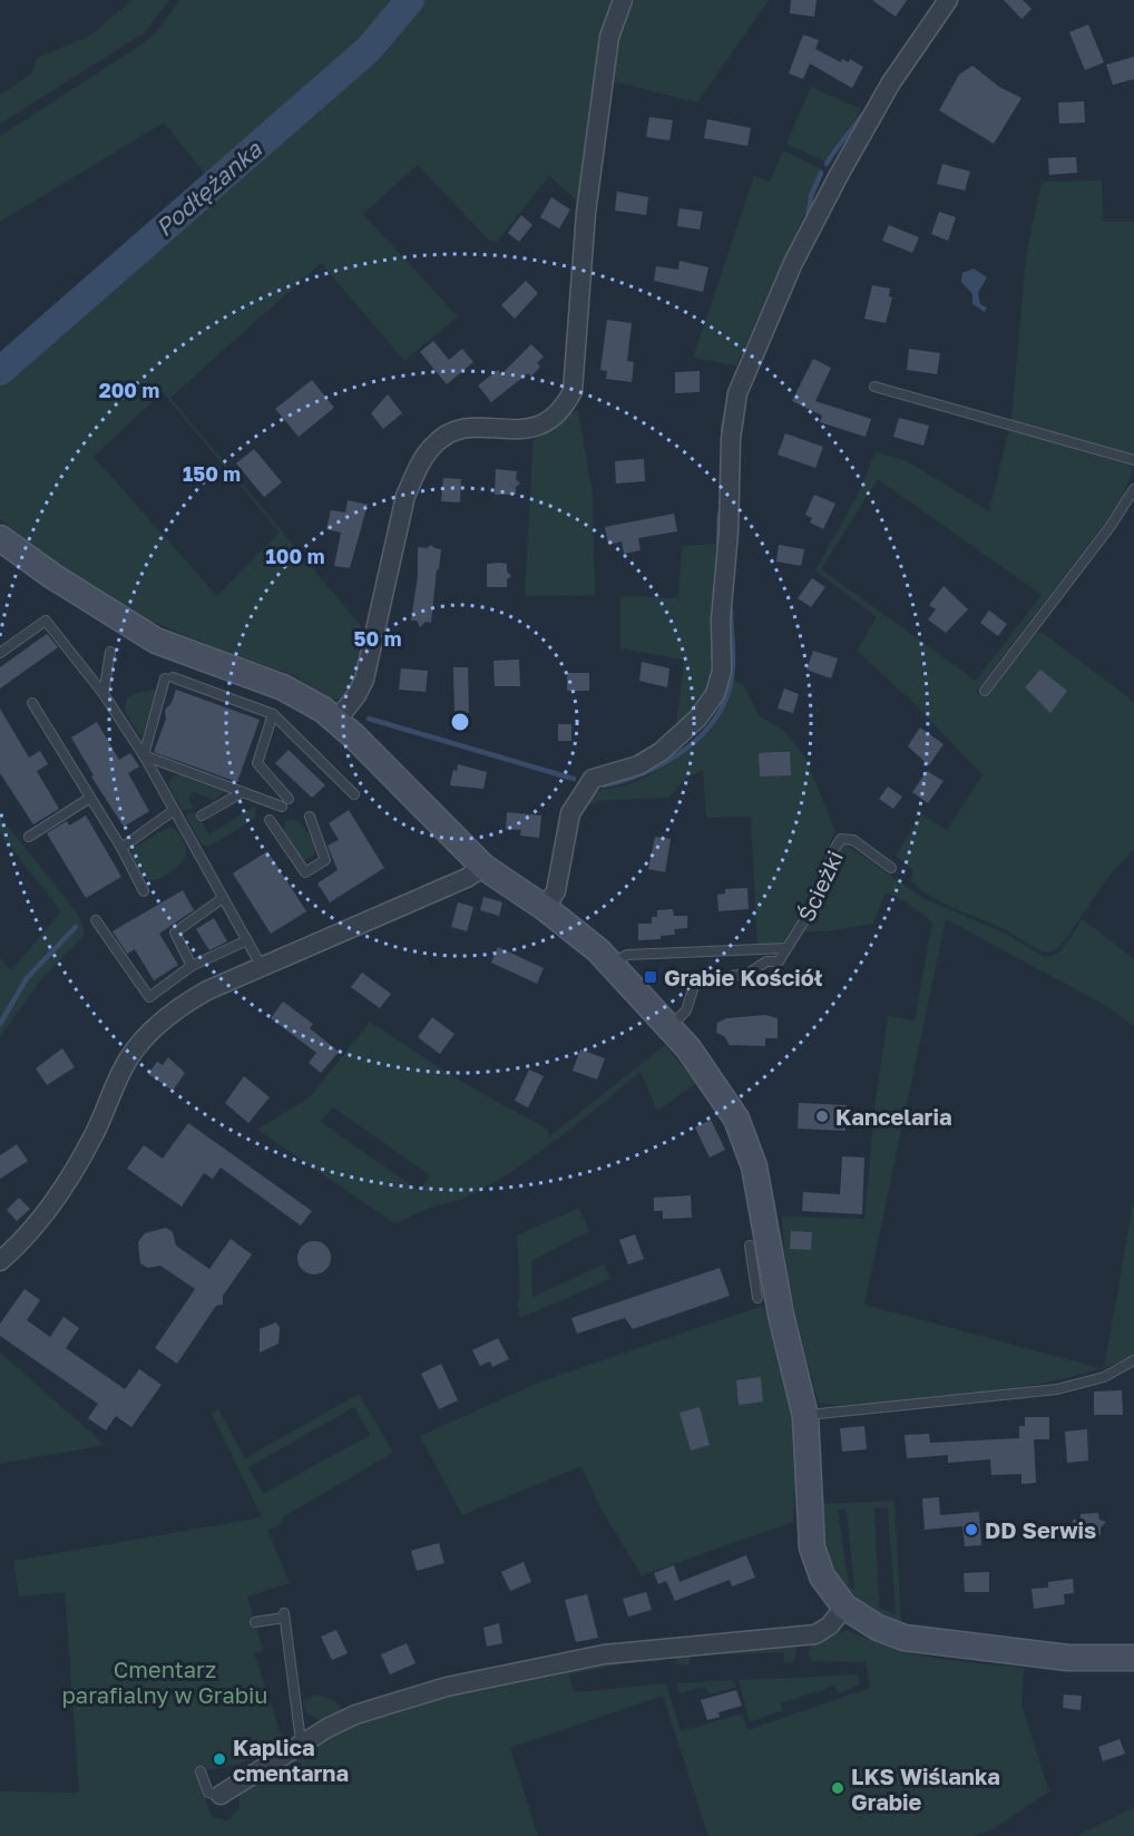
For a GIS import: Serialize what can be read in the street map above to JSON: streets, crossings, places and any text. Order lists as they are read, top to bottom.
{
  "streets": {
    "lane": ["Ścieżki"]
  },
  "water": ["Podłężanka"],
  "parks": ["Cmentarz parafialny w Grabiu"],
  "places": {
    "transit": ["Grabie Kościół"],
    "other": [
      "Kancelaria",
      "DD Serwis",
      "Kaplica cmentarna",
      "LKS Wiślanka Grabie"
    ]
  },
  "rings": [
    "200 m",
    "150 m",
    "100 m",
    "50 m"
  ]
}
